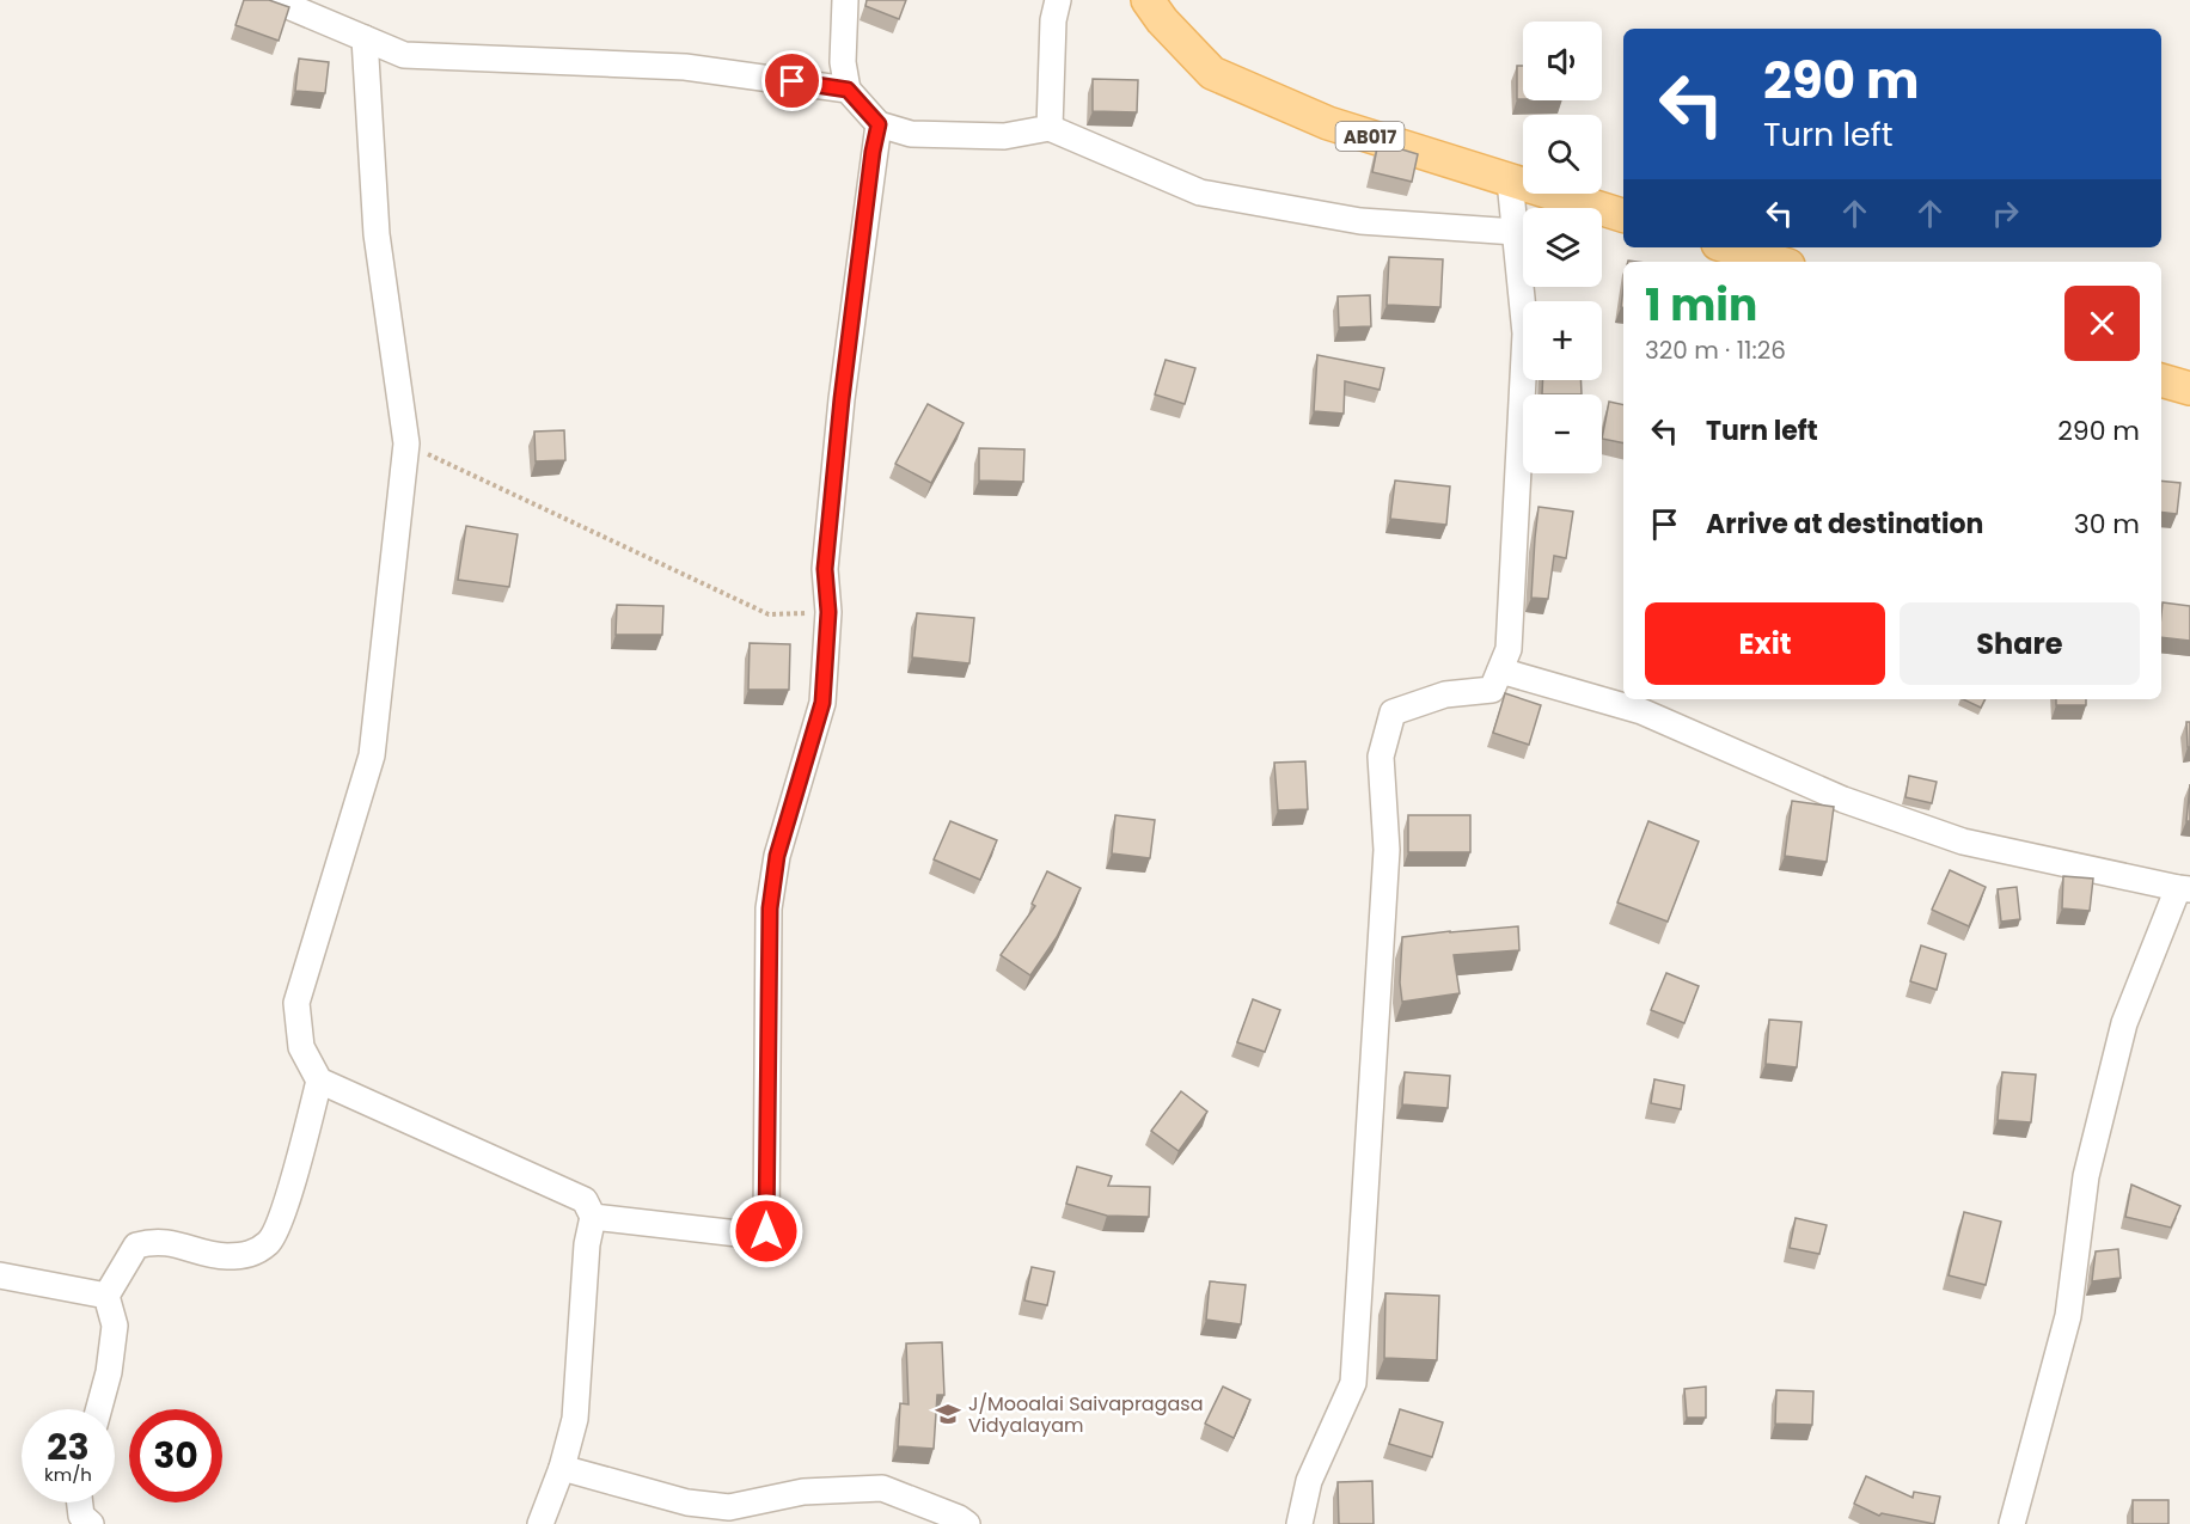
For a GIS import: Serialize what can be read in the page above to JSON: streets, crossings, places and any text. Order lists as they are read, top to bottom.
{
  "streets": {
    "main road": ["AB017"]
  },
  "places": {
    "school or university": ["J/Mooalai Saivapragasa Vidyalayam"]
  },
  "page": {
    "map_buttons": ["+", "−"],
    "turn": ["290 m", "Turn left"],
    "heading": ["1 min", "320 m · 11:26"],
    "list": [
      {
        "name": "Turn left",
        "value": "290 m"
      },
      {
        "name": "Arrive at destination",
        "value": "30 m"
      }
    ],
    "buttons": ["Exit", "Share"],
    "speed": "23 km/h",
    "limit": "30"
  }
}
